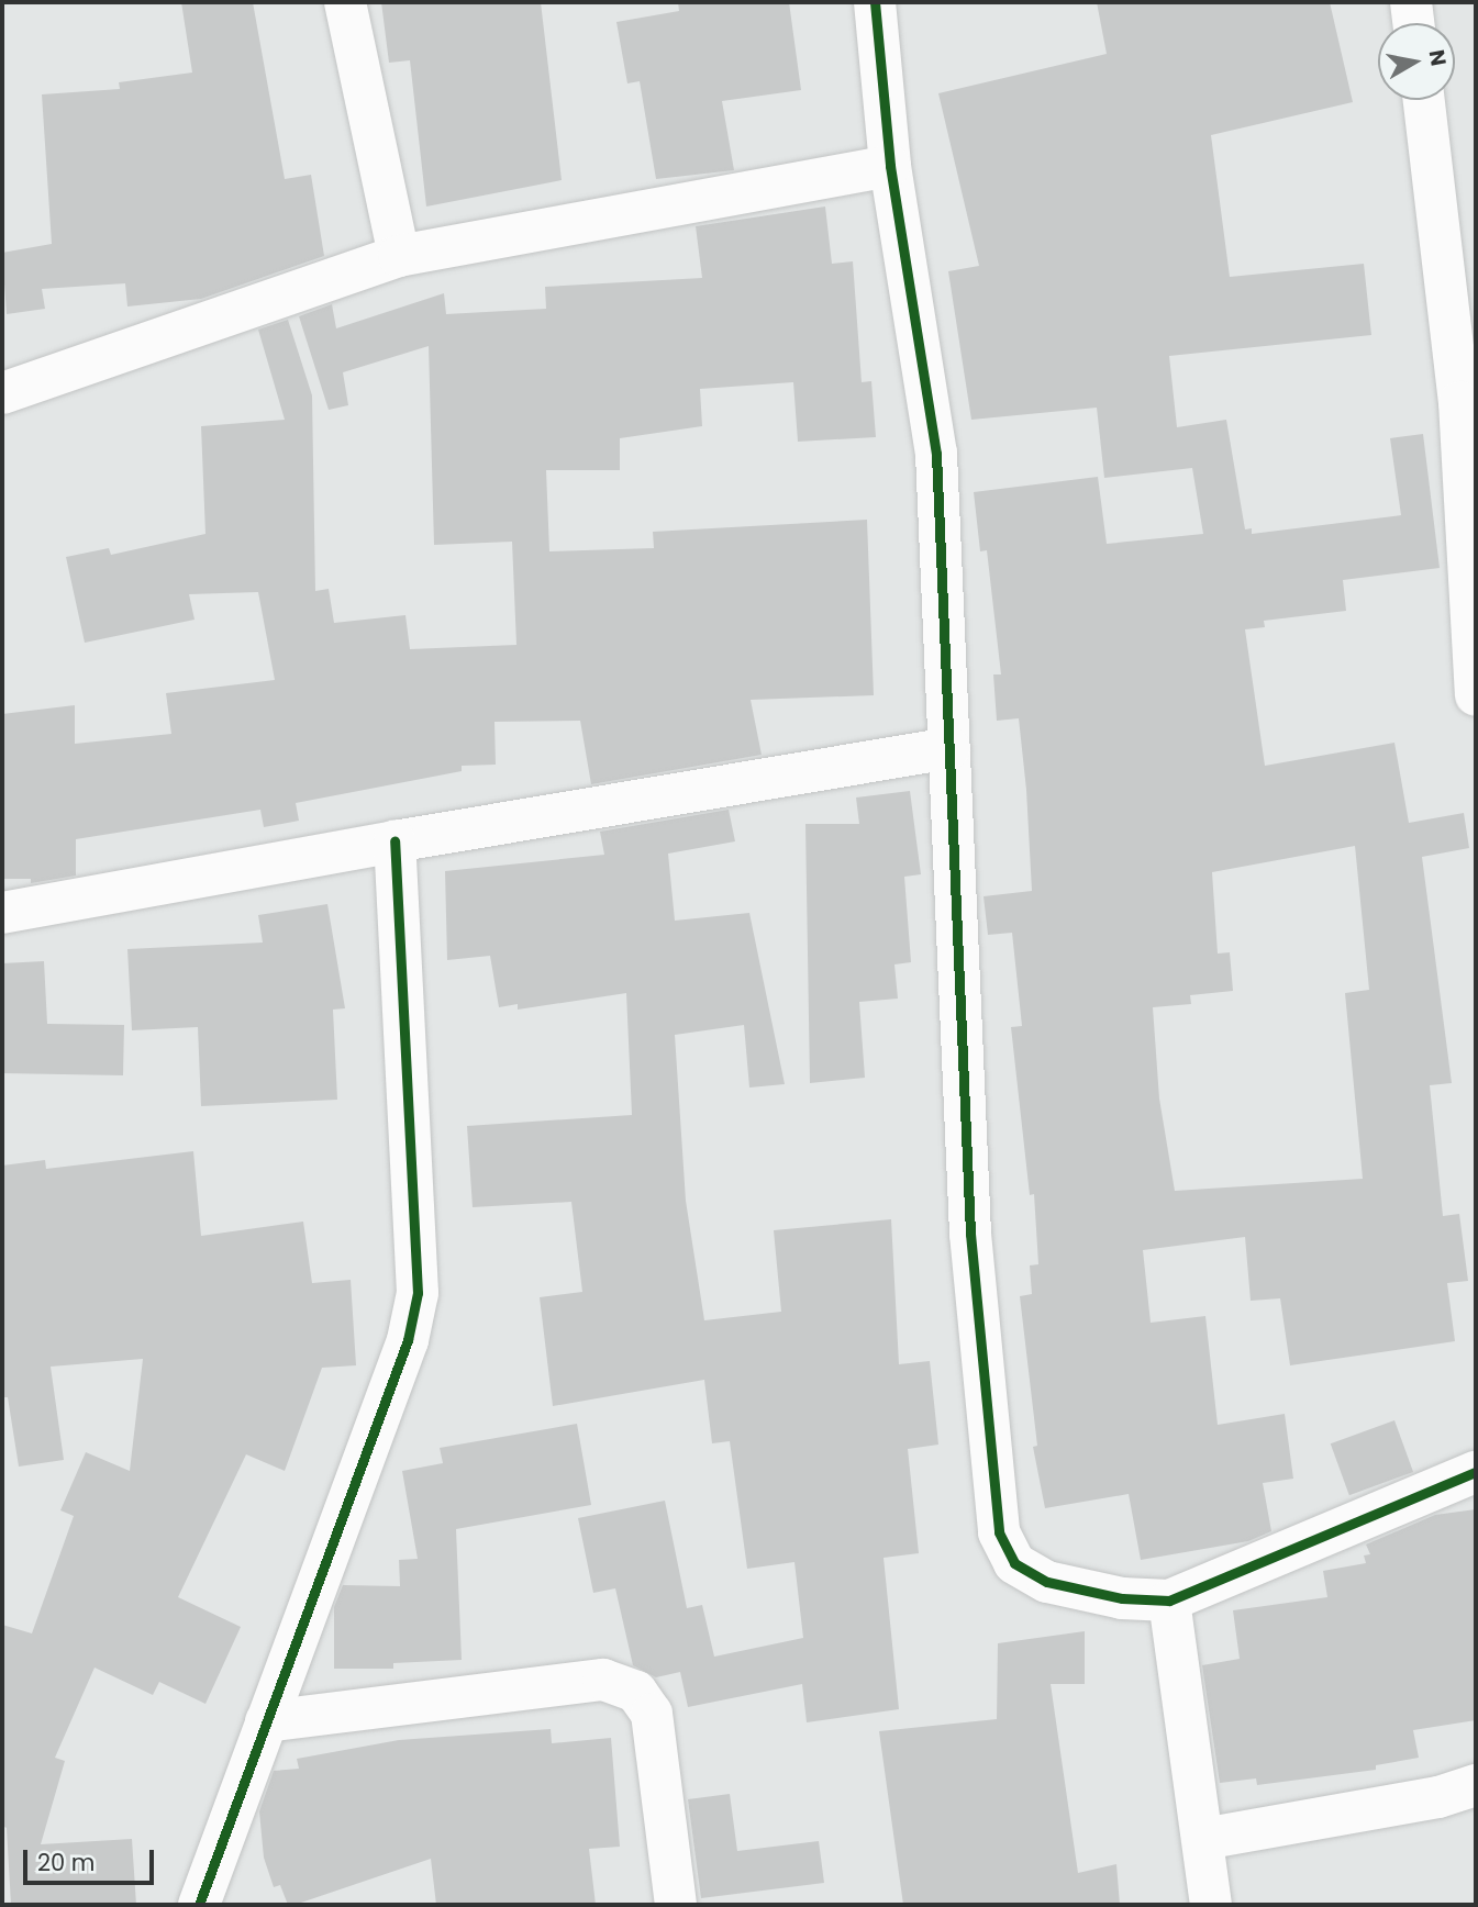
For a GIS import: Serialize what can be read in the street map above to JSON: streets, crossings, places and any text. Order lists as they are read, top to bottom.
{
  "scale_bar": "20 m",
  "north": "right"
}
